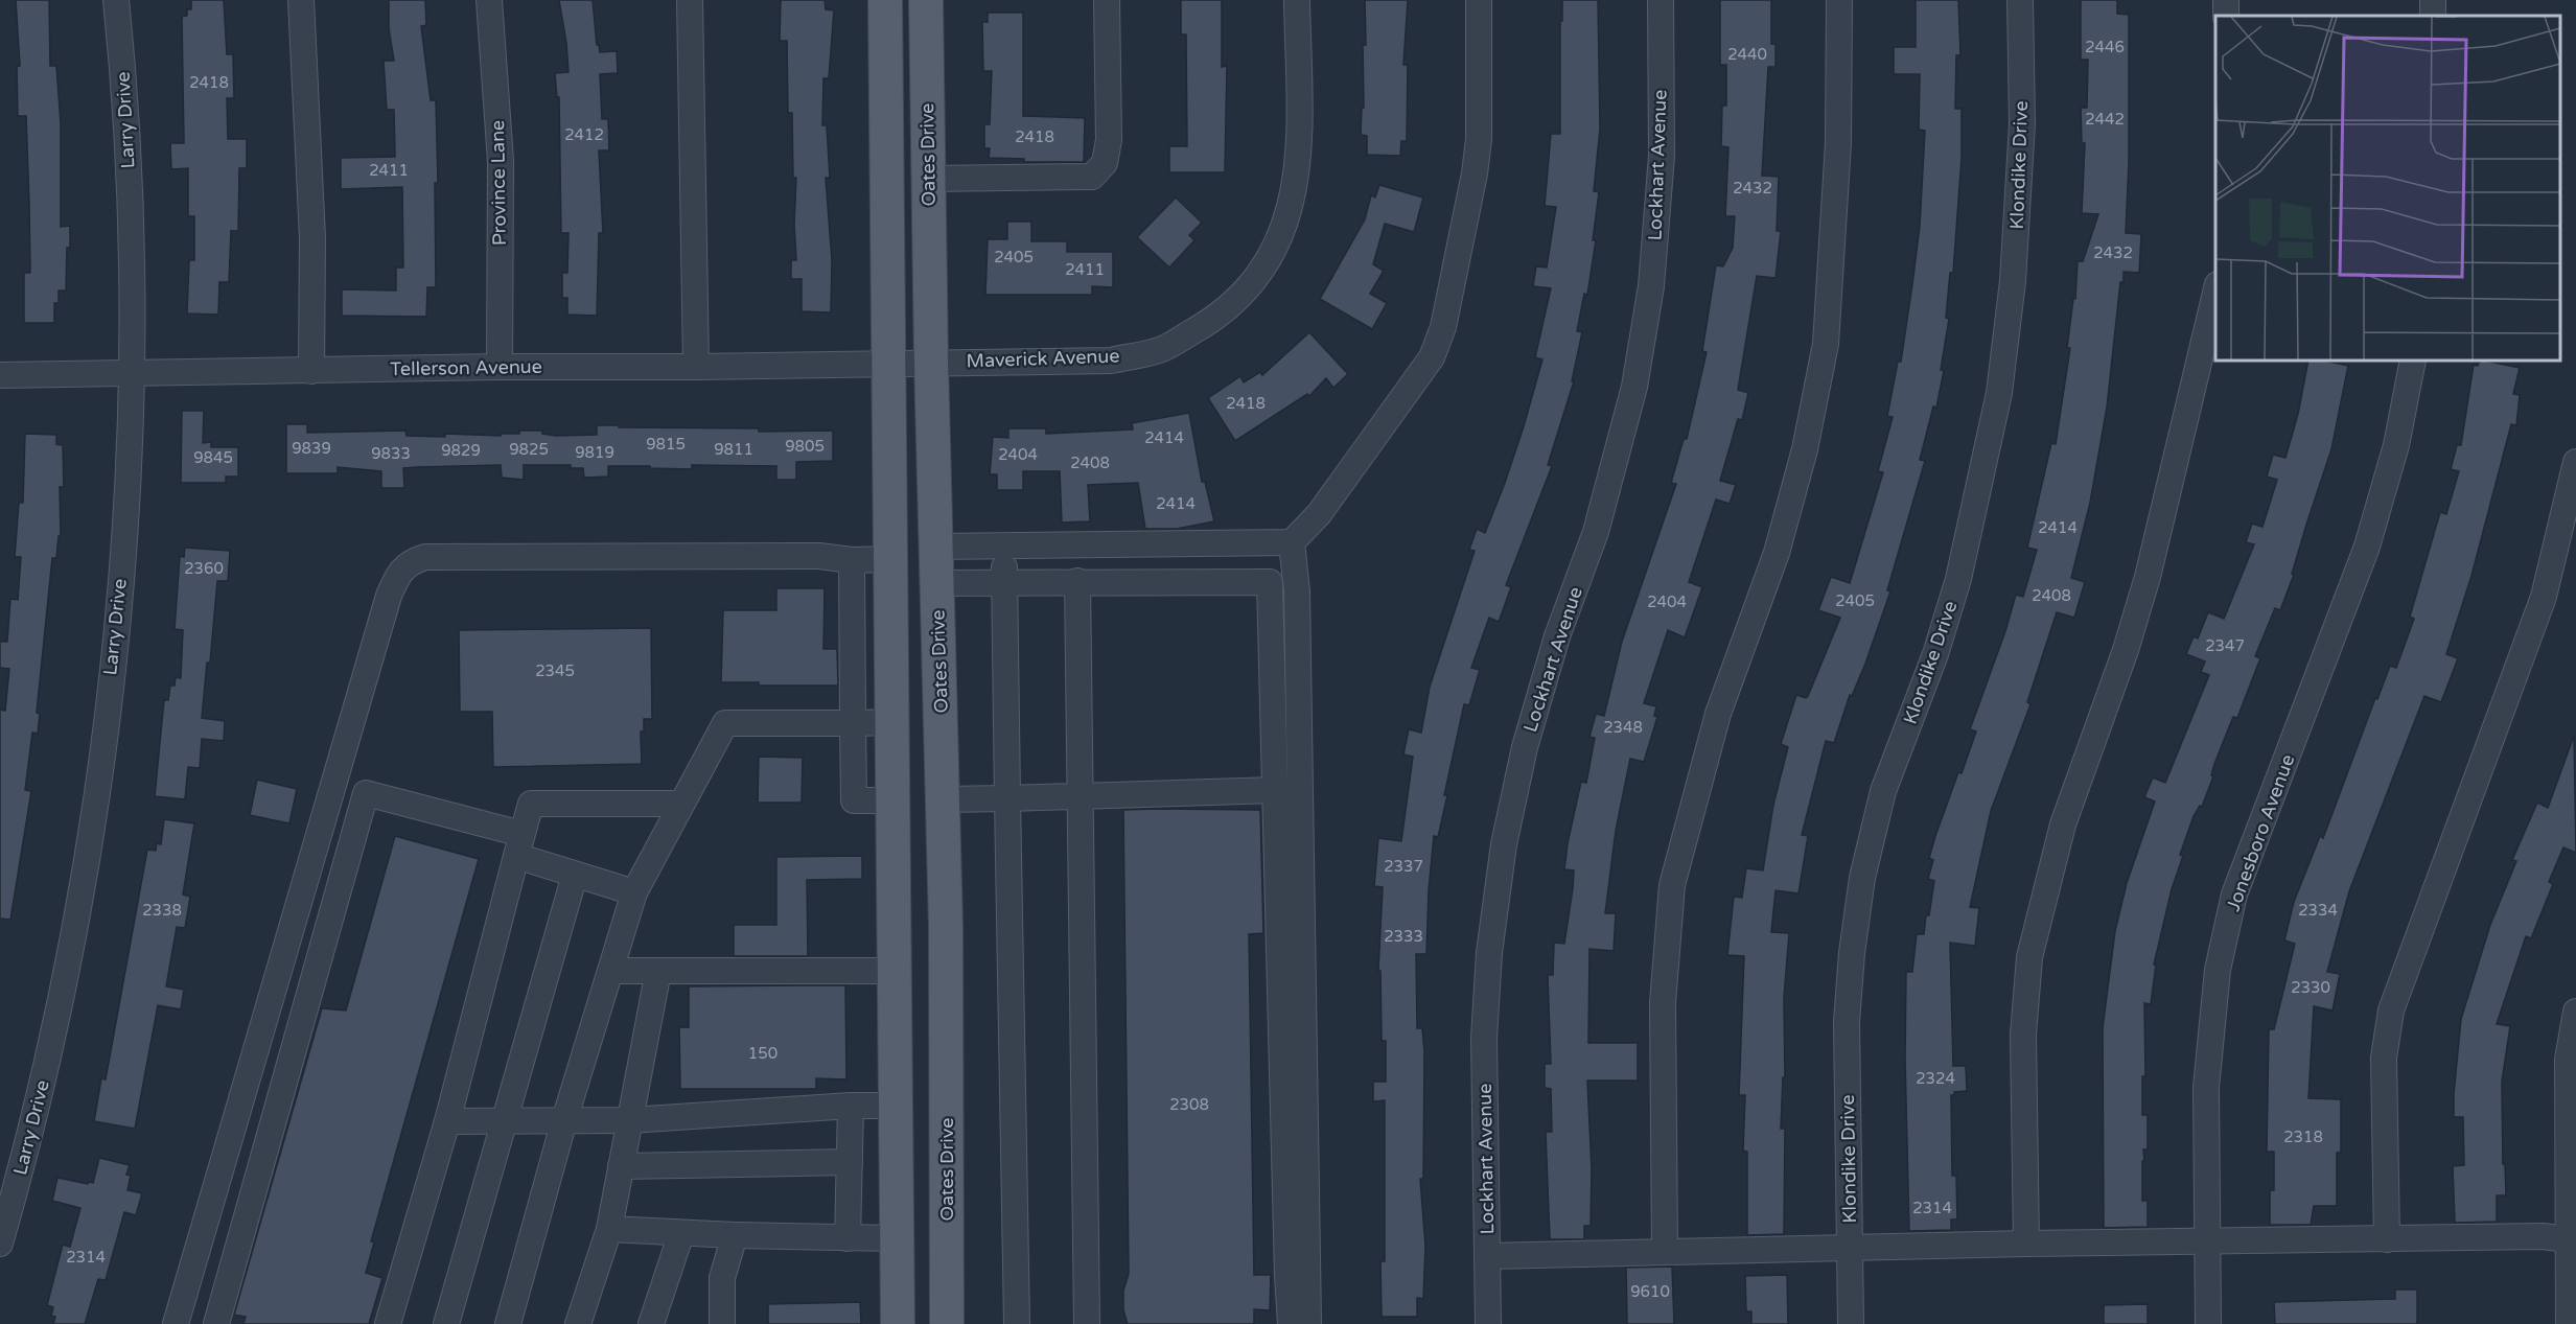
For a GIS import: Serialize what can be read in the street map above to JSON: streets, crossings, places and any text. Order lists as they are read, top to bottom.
{
  "streets": {
    "main road": ["Oates Drive"],
    "street": [
      "Larry Drive",
      "Lockhart Avenue",
      "Klondike Drive",
      "Province Lane",
      "Maverick Avenue",
      "Tellerson Avenue",
      "Jonesboro Avenue"
    ]
  },
  "crossings": [
    ["Larry Drive", "Tellerson Avenue"],
    ["Oates Drive", "Maverick Avenue"],
    ["Oates Drive", "Tellerson Avenue"],
    ["Province Lane", "Tellerson Avenue"],
    ["Maverick Avenue", "Tellerson Avenue"]
  ],
  "house_numbers": [
    "2446",
    "2440",
    "2418",
    "2442",
    "2412",
    "2418",
    "2411",
    "2432",
    "2432",
    "2405",
    "2411",
    "2418",
    "2414",
    "9815",
    "9805",
    "9839",
    "9825",
    "9811",
    "9829",
    "9819",
    "9833",
    "2404",
    "9845",
    "2408",
    "2414",
    "2414",
    "2360",
    "2408",
    "2405",
    "2404",
    "2347",
    "2345",
    "2348",
    "2337",
    "2338",
    "2334",
    "2333",
    "2330",
    "150",
    "2324",
    "2308",
    "2318",
    "2314",
    "2314",
    "9610"
  ]
}
